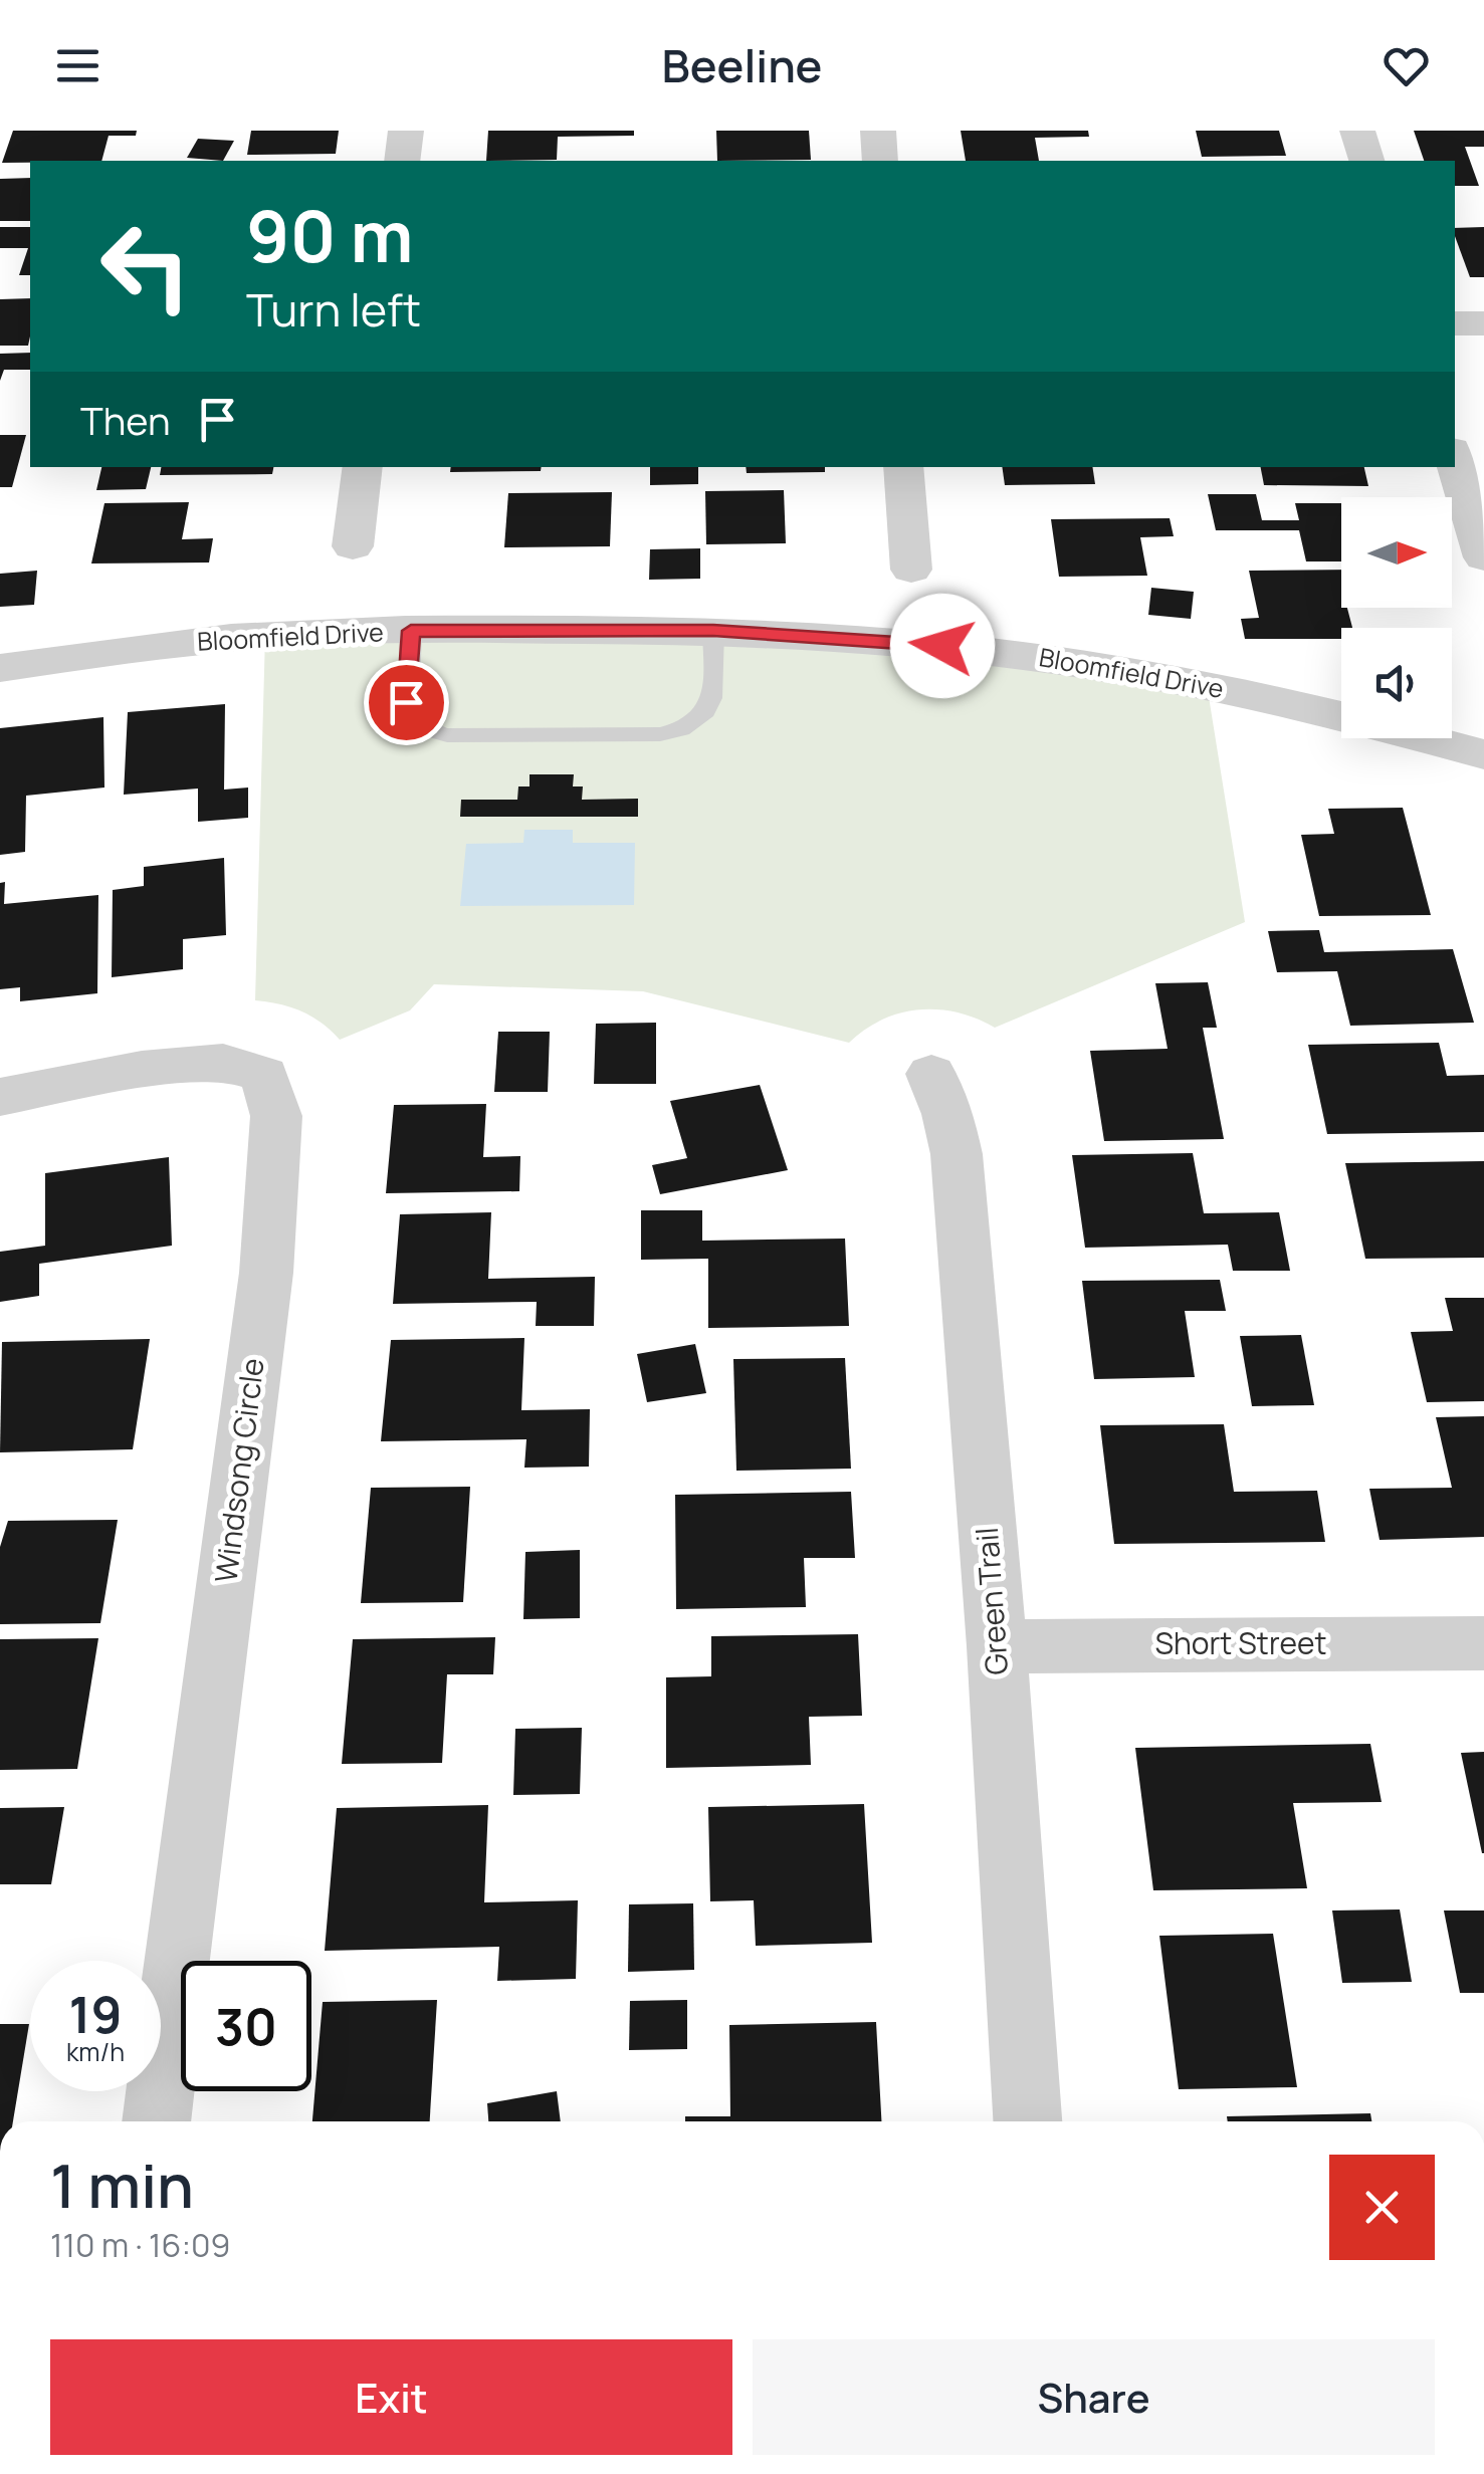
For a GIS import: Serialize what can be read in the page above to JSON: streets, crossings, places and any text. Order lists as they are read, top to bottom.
{
  "streets": {
    "street": [
      "Bloomfield Drive",
      "Windsong Circle",
      "Green Trail",
      "Short Street"
    ]
  },
  "crossings": [
    ["Green Trail", "Short Street"]
  ],
  "north": "right",
  "page": {
    "header": "Beeline",
    "turn": ["90 m", "Turn left"],
    "then": "Then",
    "speed": "19 km/h",
    "limit": "30",
    "heading": ["1 min", "110 m · 16:09"],
    "buttons": ["Exit", "Share"]
  }
}
